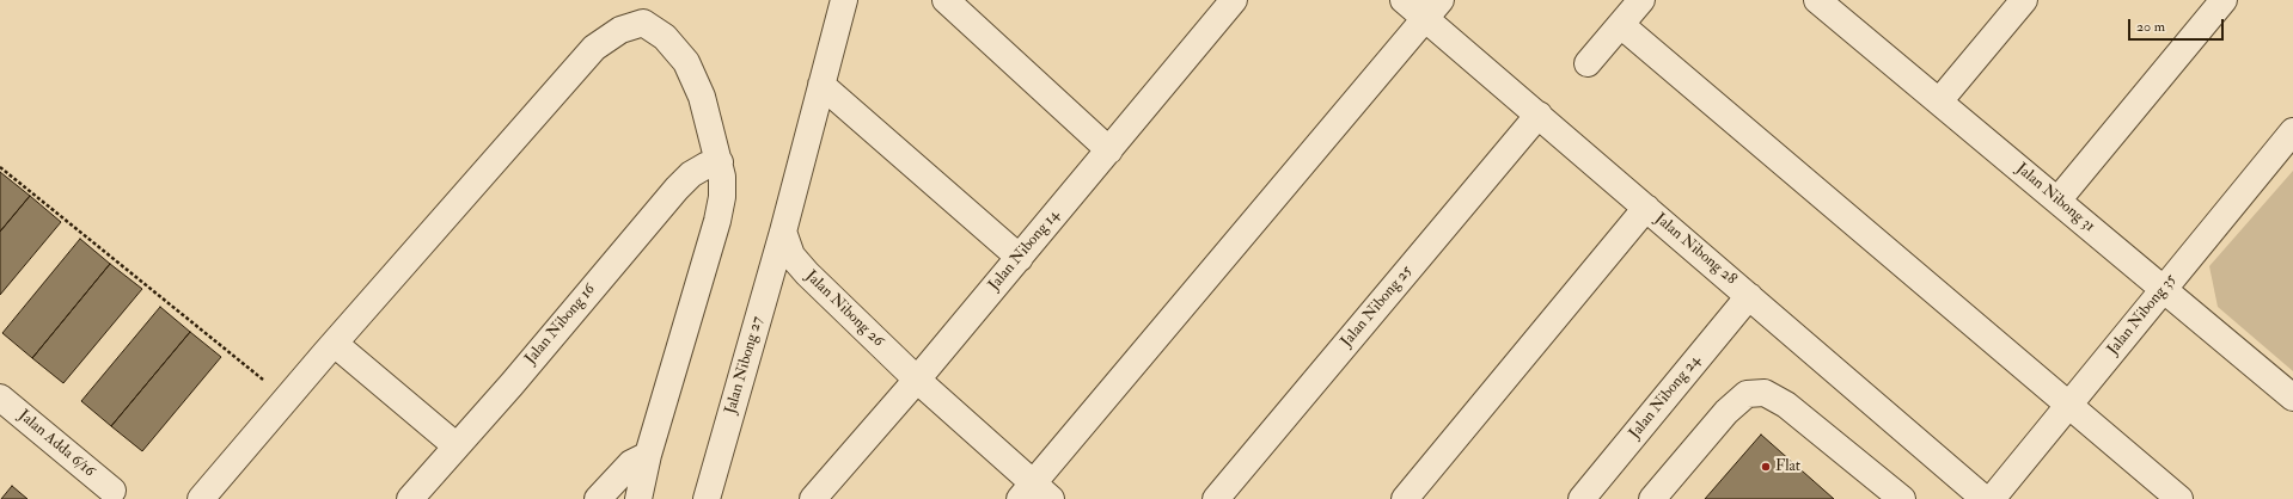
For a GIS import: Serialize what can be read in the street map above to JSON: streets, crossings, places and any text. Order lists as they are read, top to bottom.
{
  "streets": {
    "street": [
      "Jalan Nibong 31",
      "Jalan Nibong 28",
      "Jalan Nibong 14",
      "Jalan Nibong 25",
      "Jalan Nibong 26",
      "Jalan Nibong 35",
      "Jalan Nibong 16",
      "Jalan Nibong 27",
      "Jalan Nibong 24",
      "Jalan Adda 6/16"
    ]
  },
  "crossings": [
    ["Jalan Nibong 31", "Jalan Nibong 35"],
    ["Jalan Nibong 28", "Jalan Nibong 25"],
    ["Jalan Nibong 28", "Jalan Nibong 24"],
    ["Jalan Nibong 14", "Jalan Nibong 26"],
    ["Jalan Nibong 26", "Jalan Nibong 27"]
  ],
  "places": ["Flat"],
  "scale_bar": "20 m"
}
